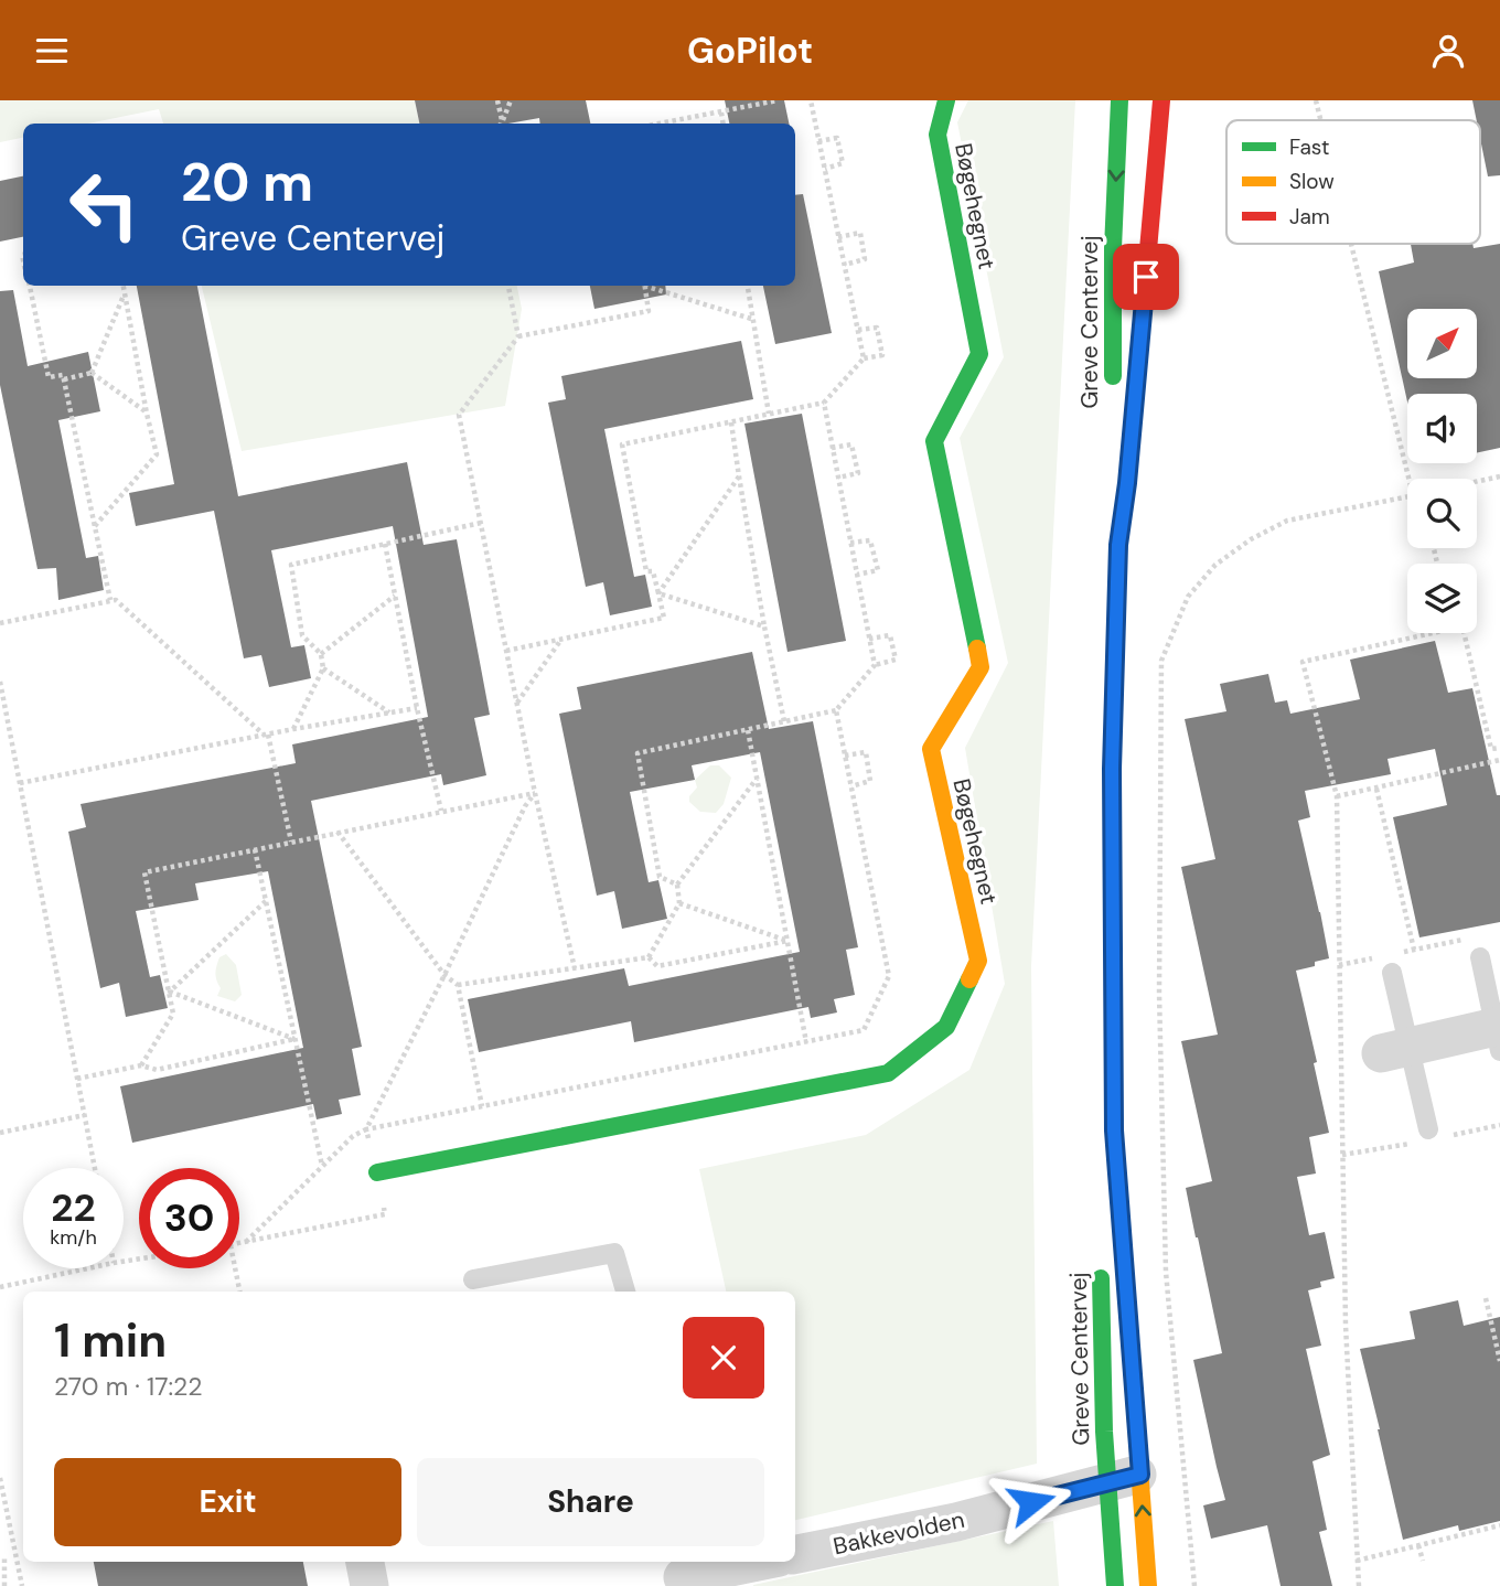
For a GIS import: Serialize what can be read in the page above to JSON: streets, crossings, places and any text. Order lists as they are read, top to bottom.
{
  "streets": {
    "street": ["Bøgehegnet", "Greve Centervej", "Bakkevolden"]
  },
  "crossings": [
    ["Greve Centervej", "Bakkevolden"]
  ],
  "legend": ["Fast", "Slow", "Jam"],
  "north": "top right",
  "page": {
    "header": "GoPilot",
    "turn": ["20 m", "Greve Centervej"],
    "speed": "22 km/h",
    "limit": "30",
    "heading": ["1 min", "270 m · 17:22"],
    "buttons": ["Exit", "Share"]
  }
}
